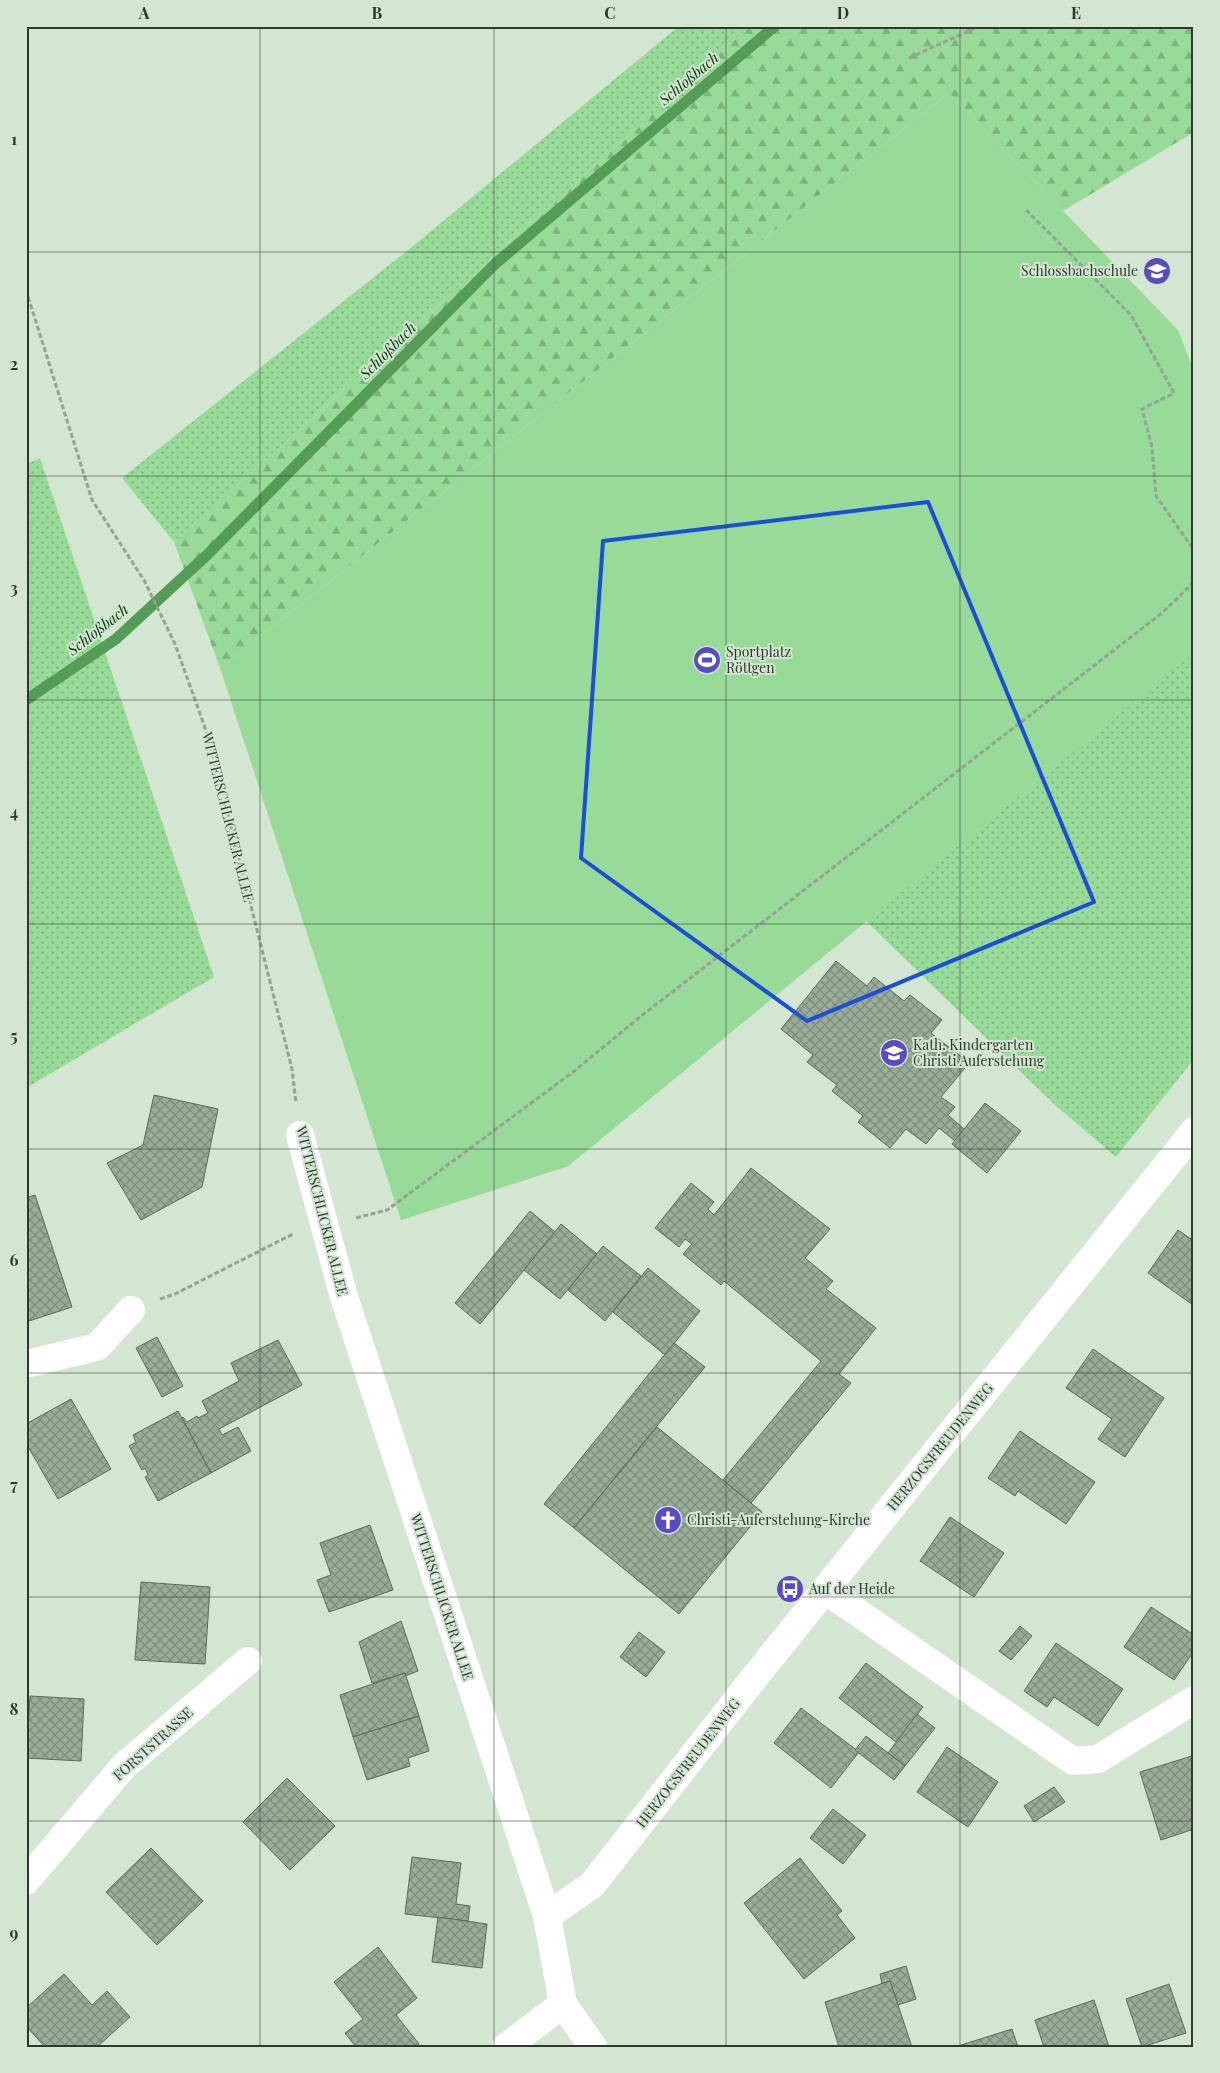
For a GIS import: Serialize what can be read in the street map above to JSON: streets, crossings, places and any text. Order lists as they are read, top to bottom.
{
  "streets": {
    "street": ["WITTERSCHLICKER ALLEE", "HERZOGSFREUDENWEG", "FORSTSTRASSE"]
  },
  "crossings": [
    ["WITTERSCHLICKER ALLEE", "HERZOGSFREUDENWEG"]
  ],
  "water": ["Schloßbach"],
  "places": {
    "school or university": ["Schlossbachschule", "Kath. Kindergarten Christi Auferstehung"],
    "sports": ["Sportplatz Röttgen"],
    "church": ["Christi-Auferstehung-Kirche"],
    "bus stop": ["Auf der Heide"]
  },
  "grid": {
    "columns": [
      "A",
      "B",
      "C",
      "D",
      "E"
    ],
    "rows": [
      "1",
      "2",
      "3",
      "4",
      "5",
      "6",
      "7",
      "8",
      "9"
    ]
  }
}
